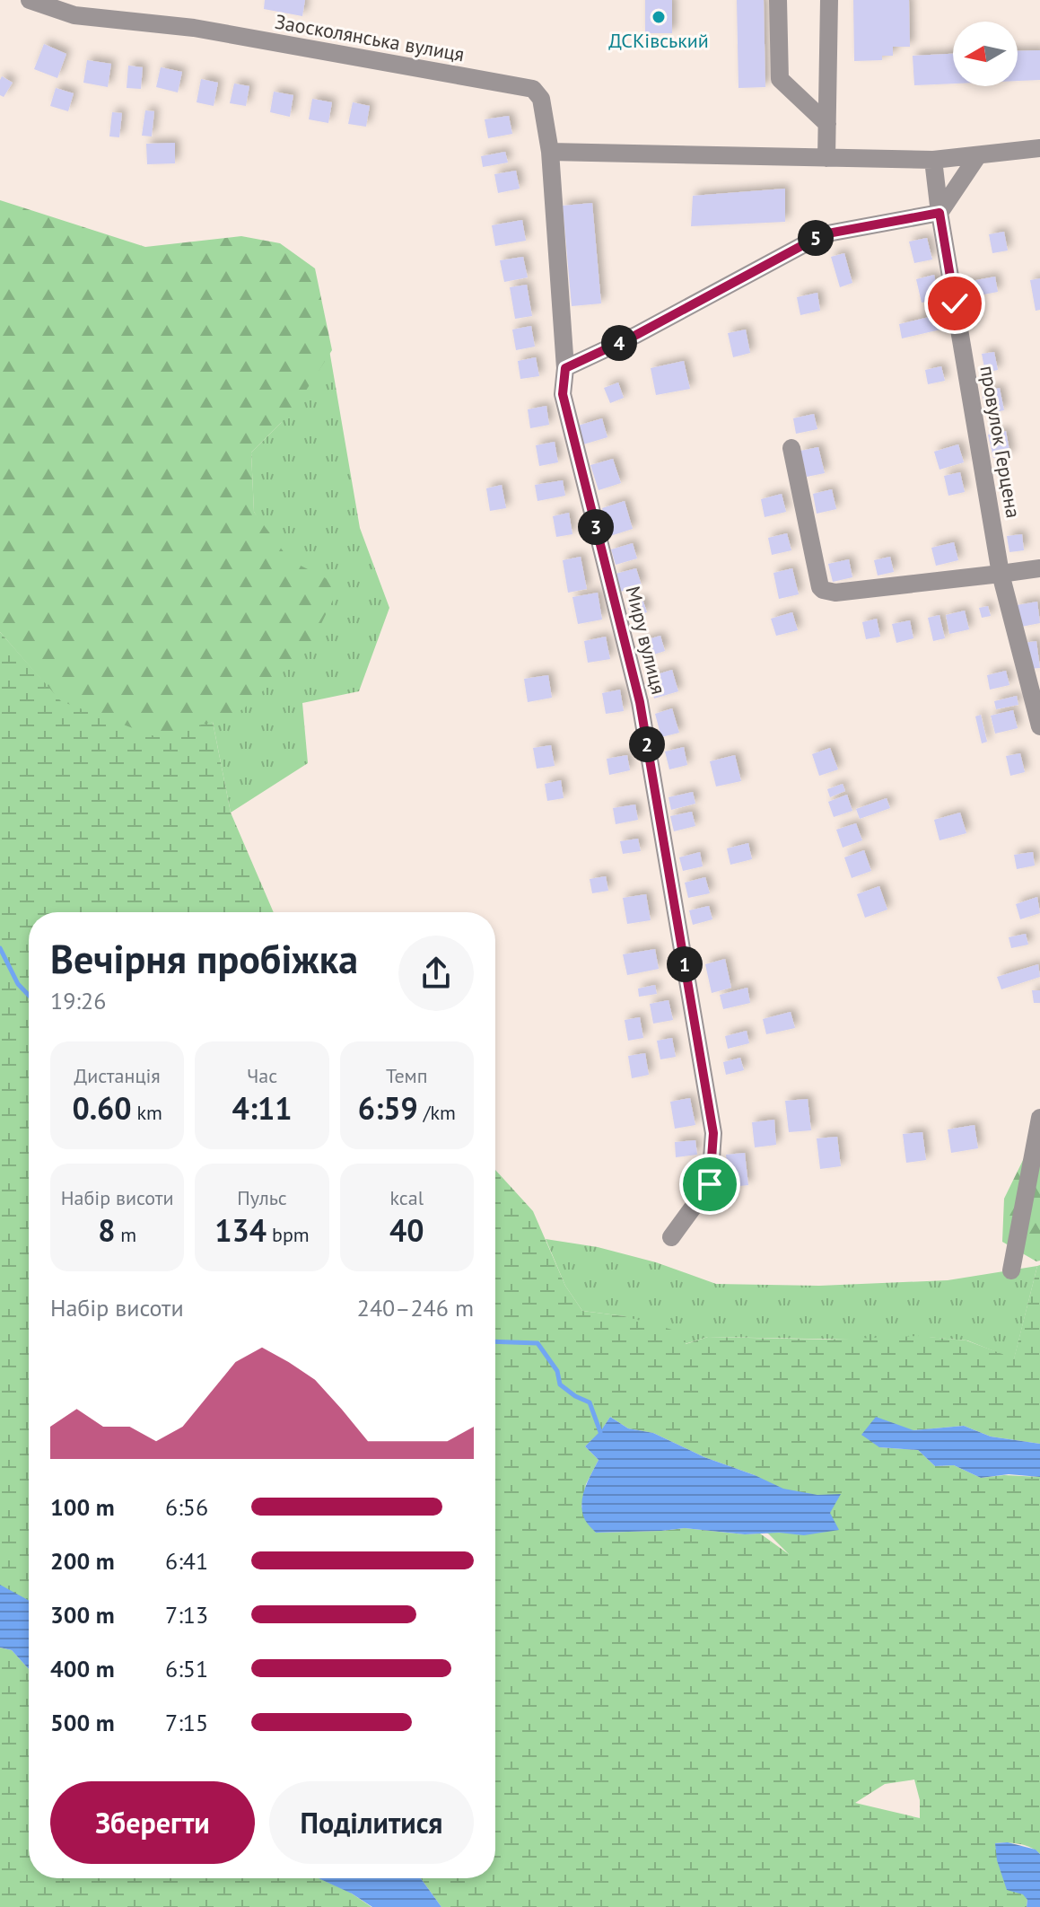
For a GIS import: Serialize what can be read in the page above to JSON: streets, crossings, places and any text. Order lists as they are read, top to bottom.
{
  "streets": {
    "street": ["Заосколянська вулиця", "провулок Герцена", "Миру вулиця"]
  },
  "crossings": [
    ["Заосколянська вулиця", "Миру вулиця"]
  ],
  "places": ["ДСКівський"],
  "north": "left",
  "page": {
    "pins": [
      "5",
      "4",
      "3",
      "2",
      "1"
    ],
    "heading": ["Вечірня пробіжка", "19:26"],
    "stats": [
      ["Дистанція", "0.60 km"],
      ["Час", "4:11"],
      ["Темп", "6:59 /km"],
      ["Набір висоти", "8 m"],
      ["Пульс", "134 bpm"],
      ["kcal", "40"]
    ],
    "chart": ["Набір висоти", "240–246 m"],
    "list": [
      {
        "name": "100 m",
        "note": "6:56"
      },
      {
        "name": "200 m",
        "note": "6:41"
      },
      {
        "name": "300 m",
        "note": "7:13"
      },
      {
        "name": "400 m",
        "note": "6:51"
      },
      {
        "name": "500 m",
        "note": "7:15"
      }
    ],
    "buttons": ["Зберегти", "Поділитися"]
  }
}
